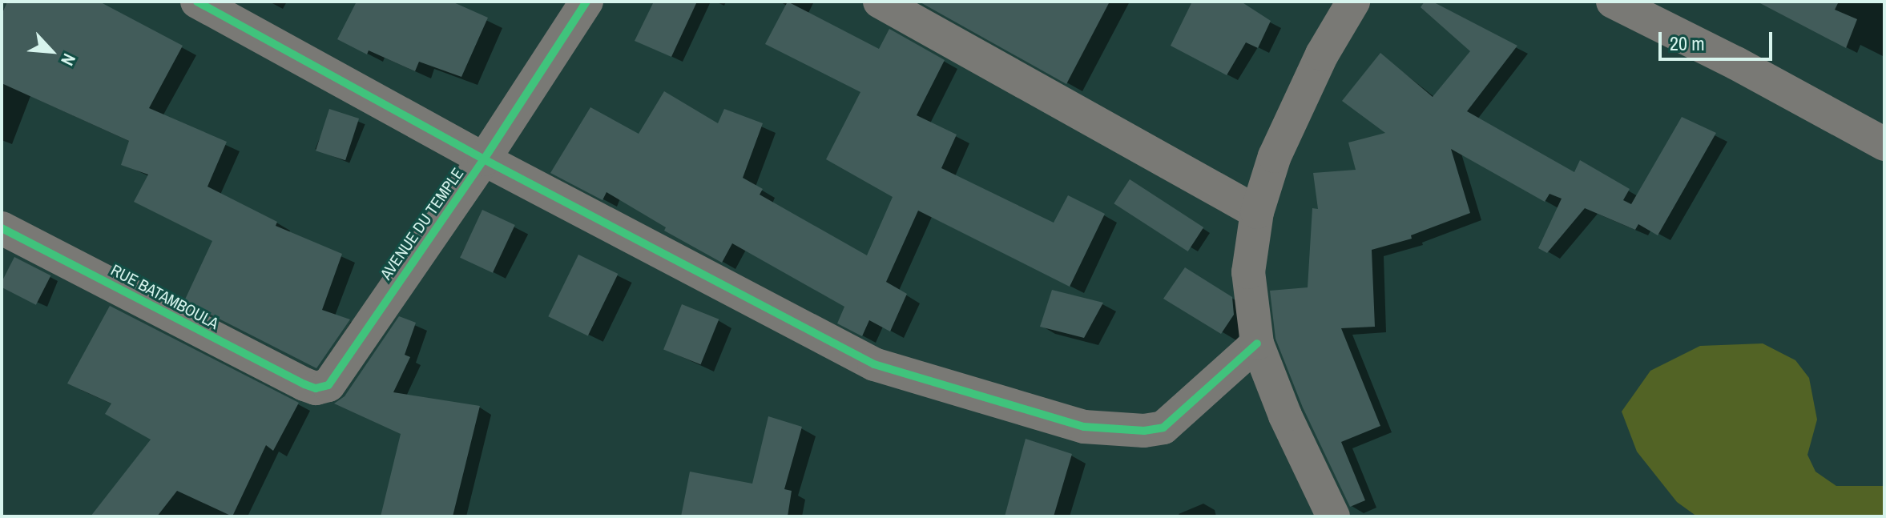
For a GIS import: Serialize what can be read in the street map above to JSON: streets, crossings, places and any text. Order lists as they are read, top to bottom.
{
  "streets": {
    "street": ["AVENUE DU TEMPLE", "RUE BATAMBOULA"]
  },
  "crossings": [
    ["AVENUE DU TEMPLE", "RUE BATAMBOULA"]
  ],
  "scale_bar": "20 m",
  "north": "bottom right"
}
